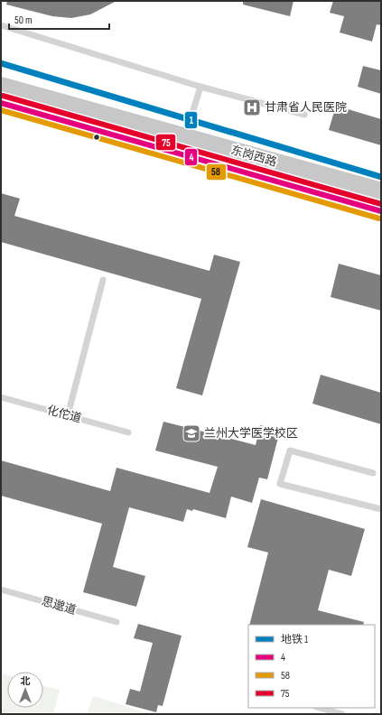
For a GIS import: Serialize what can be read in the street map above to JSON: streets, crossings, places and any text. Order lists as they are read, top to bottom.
{
  "streets": {
    "main road": ["东岗西路"],
    "lane": ["化佗道", "思邈道"]
  },
  "places": {
    "hospital": ["甘肃省人民医院"],
    "school or university": ["兰州大学医学校区"]
  },
  "lines": [
    "metro line 1",
    "transit line 75",
    "transit line 4",
    "transit line 58"
  ],
  "legend": [
    "地铁 1",
    "4",
    "58",
    "75"
  ],
  "scale_bar": "50 m",
  "north": "top"
}
